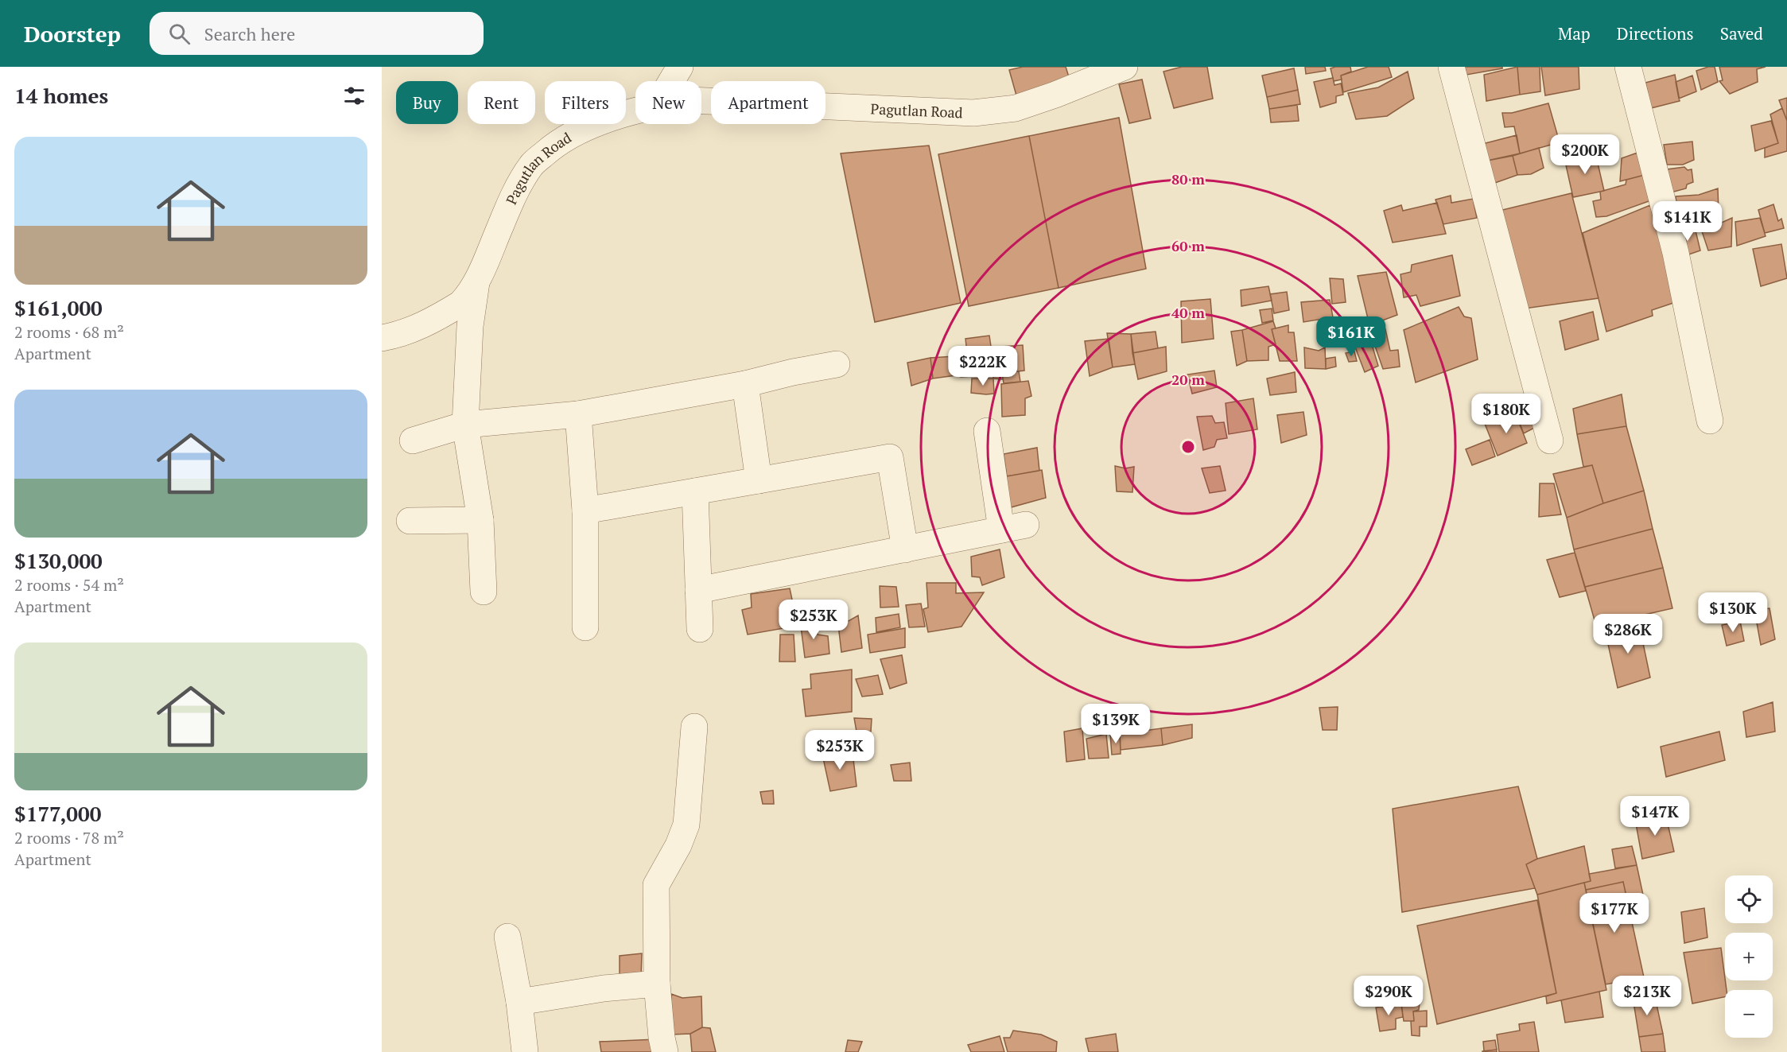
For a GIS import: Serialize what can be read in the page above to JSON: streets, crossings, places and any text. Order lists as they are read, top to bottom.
{
  "streets": {
    "street": ["Pagutlan Road"]
  },
  "page": {
    "header": "Doorstep",
    "search": "Search here",
    "nav": ["Map", "Directions", "Saved"],
    "heading": "14 homes",
    "chip": [
      "Buy",
      "Rent",
      "Filters",
      "New",
      "Apartment"
    ],
    "list": [
      {
        "name": "$161,000",
        "note": "2 rooms · 68 m² · Apartment"
      },
      {
        "name": "$130,000",
        "note": "2 rooms · 54 m² · Apartment"
      },
      {
        "name": "$177,000",
        "note": "2 rooms · 78 m² · Apartment"
      }
    ],
    "price": [
      "$200K",
      "$141K",
      "$161K",
      "$222K",
      "$180K",
      "$130K",
      "$253K",
      "$286K",
      "$139K",
      "$253K",
      "$147K",
      "$177K",
      "$290K",
      "$213K"
    ],
    "map_buttons": ["+", "−"]
  },
  "rings": [
    "80 m",
    "60 m",
    "40 m",
    "20 m"
  ]
}
